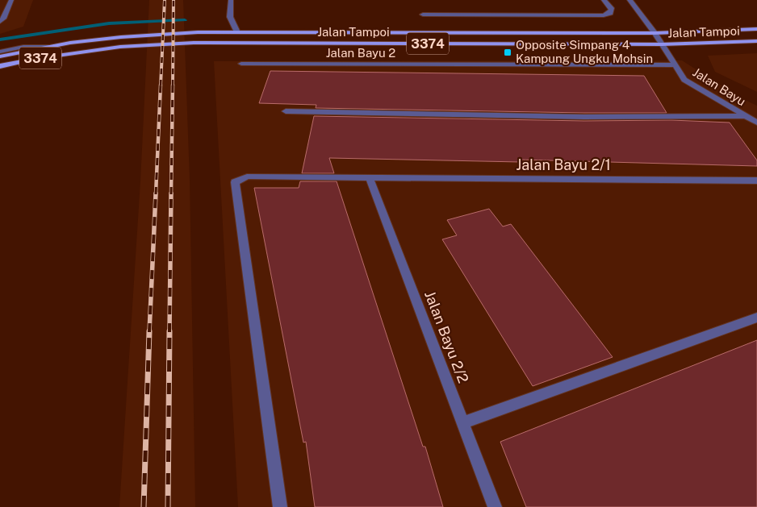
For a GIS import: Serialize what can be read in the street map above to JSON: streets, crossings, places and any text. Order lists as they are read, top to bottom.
{
  "streets": {
    "main road": ["Jalan Tampoi", "3374"],
    "street": [
      "Jalan Bayu 2",
      "Jalan Bayu",
      "Jalan Bayu 2/1",
      "Jalan Bayu 2/2"
    ]
  },
  "crossings": [
    ["Jalan Tampoi", "Jalan Bayu"],
    ["Jalan Bayu 2", "Jalan Bayu"],
    ["Jalan Bayu 2/1", "Jalan Bayu 2/2"]
  ],
  "places": {
    "transit": ["Opposite Simpang 4 Kampung Ungku Mohsin"]
  }
}
